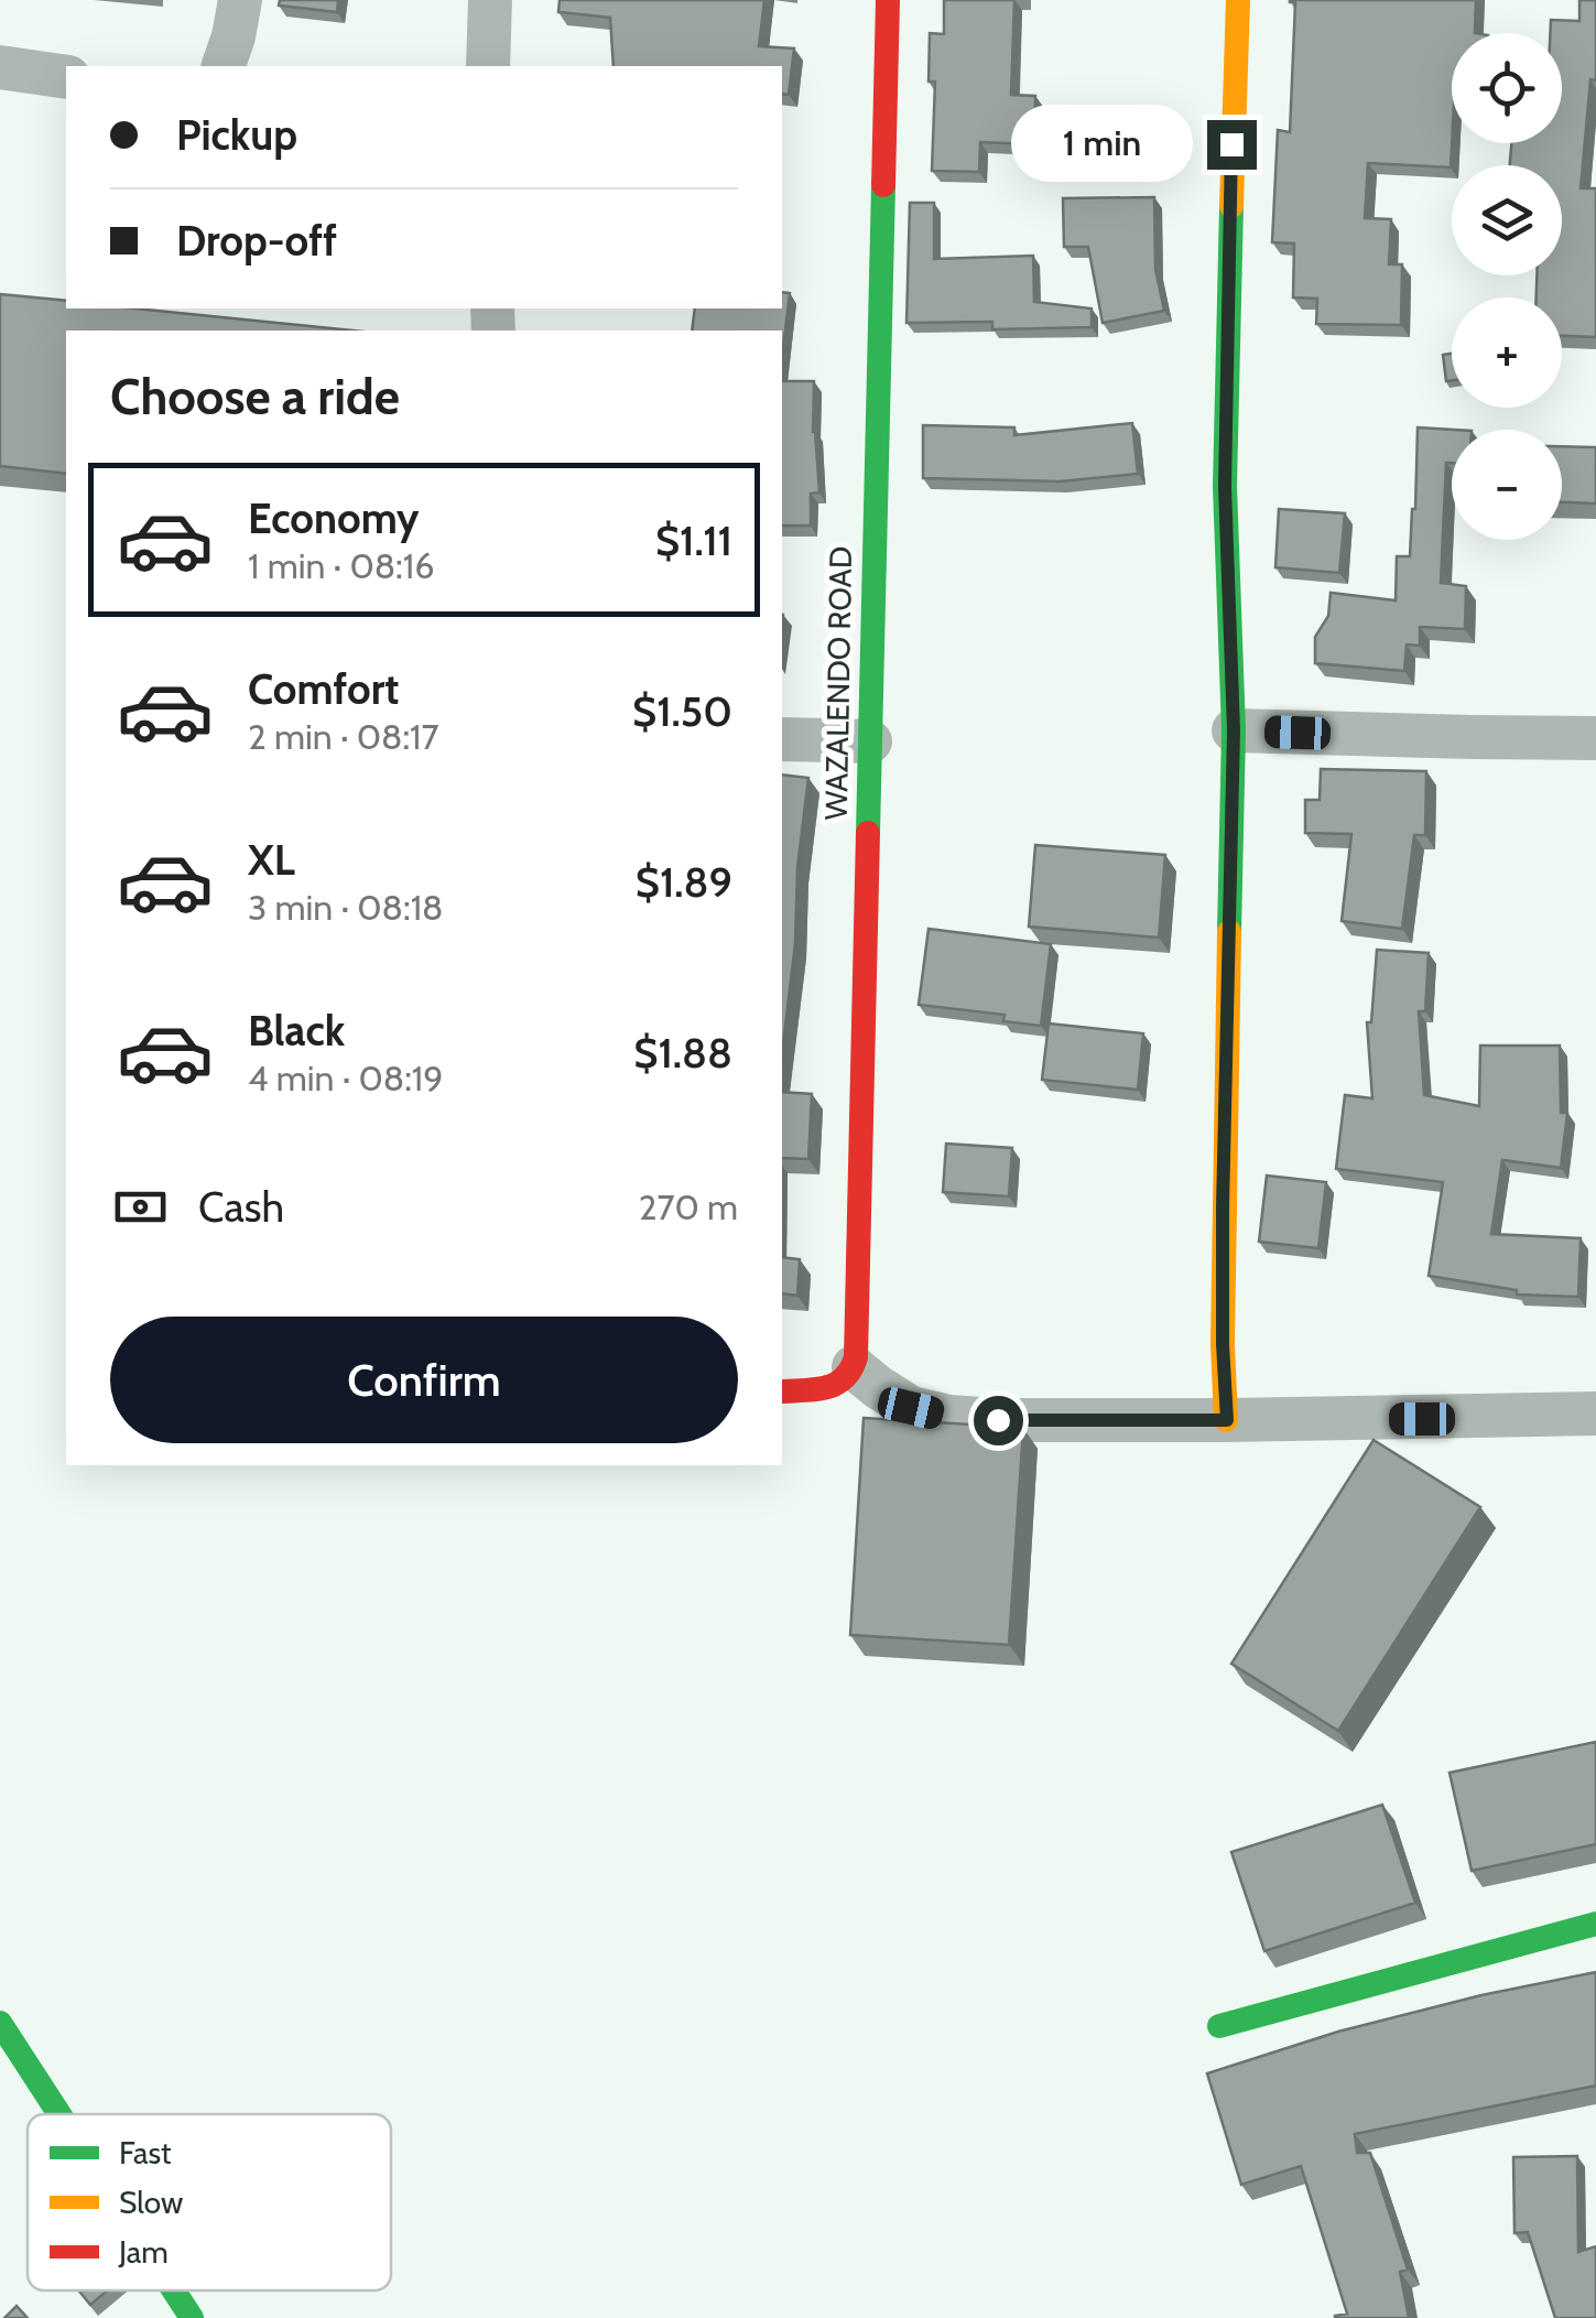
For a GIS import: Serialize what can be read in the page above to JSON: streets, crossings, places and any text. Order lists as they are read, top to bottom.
{
  "streets": {
    "street": ["WAZALENDO ROAD"]
  },
  "legend": ["Fast", "Slow", "Jam"],
  "page": {
    "map_buttons": ["+", "−"],
    "banner": ["Pickup", "Drop-off"],
    "bubble": "1 min",
    "heading": "Choose a ride",
    "list": [
      {
        "name": "Economy",
        "note": "1 min · 08:16",
        "value": "$1.11"
      },
      {
        "name": "Comfort",
        "note": "2 min · 08:17",
        "value": "$1.50"
      },
      {
        "name": "XL",
        "note": "3 min · 08:18",
        "value": "$1.89"
      },
      {
        "name": "Black",
        "note": "4 min · 08:19",
        "value": "$1.88"
      }
    ],
    "pay": ["Cash", "270 m"],
    "buttons": "Confirm"
  }
}
